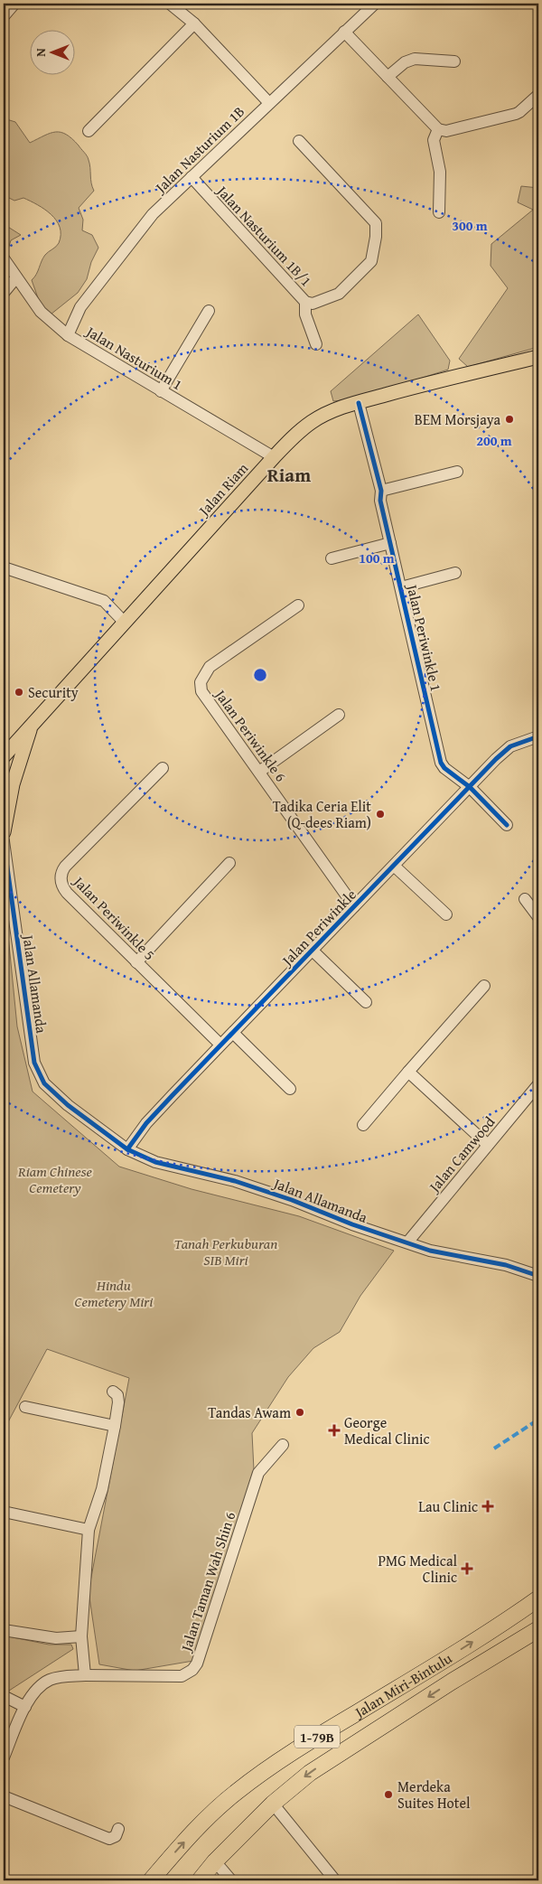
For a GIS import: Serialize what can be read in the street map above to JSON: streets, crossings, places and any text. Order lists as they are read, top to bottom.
{
  "streets": {
    "highway": ["Jalan Miri-Bintulu", "1-79B"],
    "main road": ["Jalan Riam"],
    "street": [
      "Jalan Nasturium 1B",
      "Jalan Nasturium 1B/1",
      "Jalan Nasturium 1",
      "Jalan Periwinkle 1",
      "Jalan Periwinkle 6",
      "Jalan Periwinkle 5",
      "Jalan Periwinkle",
      "Jalan Allamanda",
      "Jalan Camwood",
      "Jalan Taman Wah Shin 6"
    ]
  },
  "crossings": [
    ["Jalan Nasturium 1B", "Jalan Nasturium 1B/1"],
    ["Jalan Nasturium 1B", "Jalan Nasturium 1"],
    ["Jalan Nasturium 1", "Jalan Riam"],
    ["Jalan Riam", "Jalan Periwinkle 1"],
    ["Jalan Periwinkle 1", "Jalan Periwinkle"],
    ["Jalan Periwinkle 6", "Jalan Periwinkle"],
    ["Jalan Periwinkle 5", "Jalan Periwinkle"],
    ["Jalan Periwinkle", "Jalan Allamanda"],
    ["Jalan Allamanda", "Jalan Camwood"]
  ],
  "districts": ["Riam"],
  "parks": ["Riam Chinese Cemetery", "Tanah Perkuburan SIB Miri", "Hindu Cemetery Miri"],
  "places": {
    "other": [
      "BEM Morsjaya",
      "Security",
      "Tadika Ceria Elit (Q-dees Riam)",
      "Tandas Awam",
      "Merdeka Suites Hotel"
    ],
    "health": ["George Medical Clinic", "Lau Clinic", "PMG Medical Clinic"]
  },
  "north": "left",
  "rings": ["300 m", "200 m", "100 m"]
}
